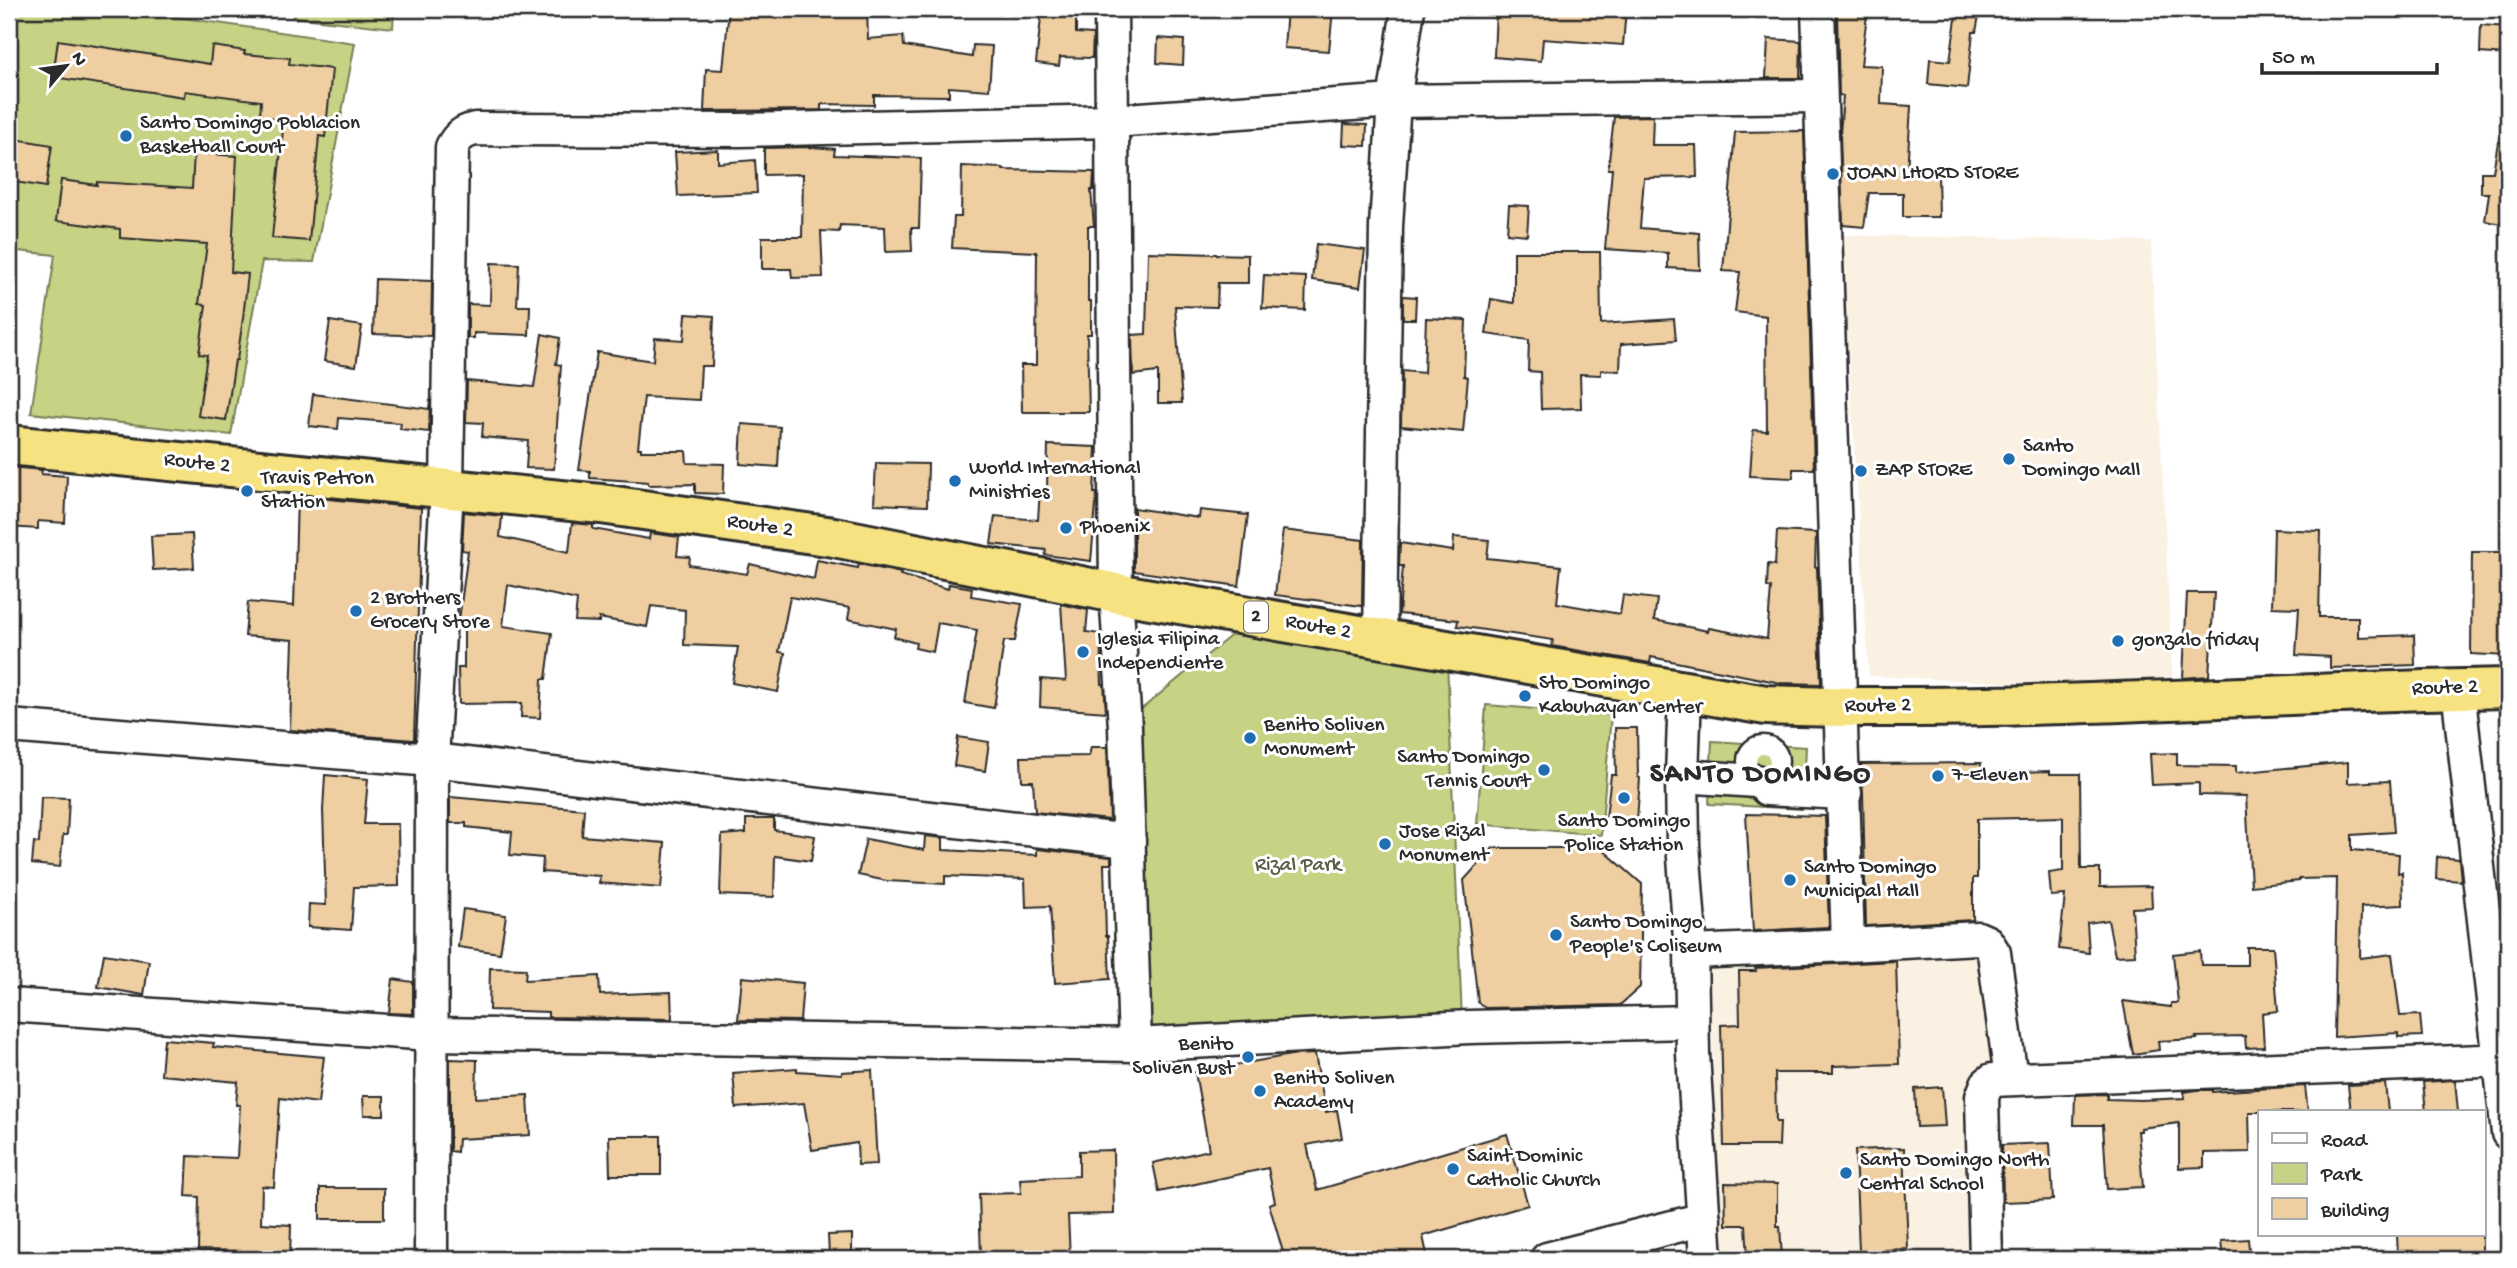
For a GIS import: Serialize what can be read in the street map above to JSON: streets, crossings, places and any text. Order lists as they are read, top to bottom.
{
  "streets": {
    "highway": ["Route 2", "2"]
  },
  "districts": ["SANTO DOMINGO"],
  "parks": ["Rizal Park"],
  "places": [
    "Santo Domingo Poblacion Basketball Court",
    "JOAN LHORD STORE",
    "Santo Domingo Mall",
    "ZAP STORE",
    "World International Ministries",
    "Travis Petron Station",
    "Phoenix",
    "2 Brothers Grocery Store",
    "gonzalo friday",
    "Iglesia Filipina Independiente",
    "Sto Domingo Kabuhayan Center",
    "Benito Soliven Monument",
    "Santo Domingo Tennis Court",
    "7-Eleven",
    "Santo Domingo Police Station",
    "Jose Rizal Monument",
    "Santo Domingo Municipal Hall",
    "Santo Domingo People's Coliseum",
    "Benito Soliven Bust",
    "Benito Soliven Academy",
    "Saint Dominic Catholic Church",
    "Santo Domingo North Central School"
  ],
  "legend": ["Road", "Park", "Building"],
  "scale_bar": "50 m",
  "north": "top right"
}
